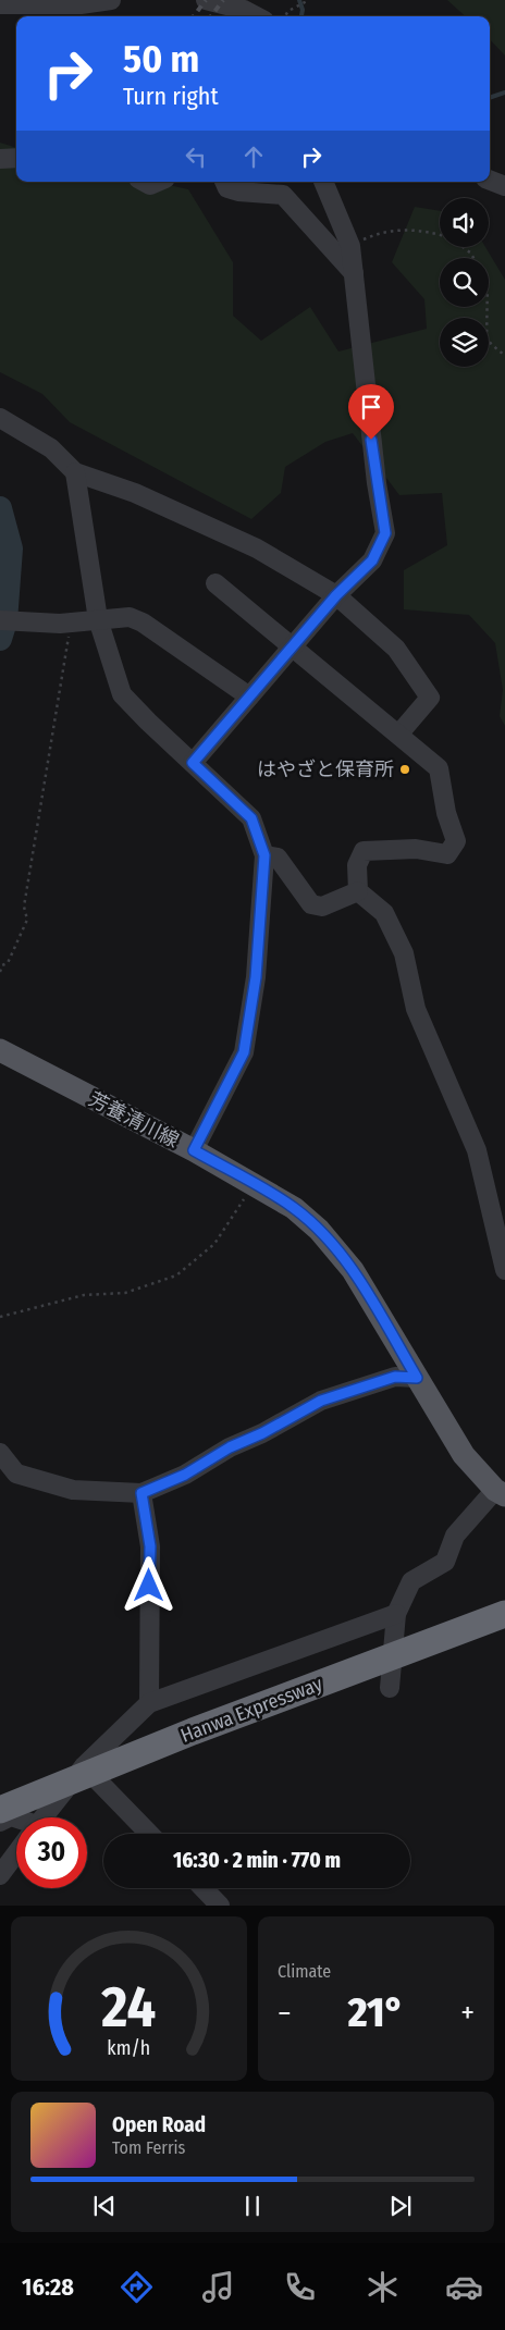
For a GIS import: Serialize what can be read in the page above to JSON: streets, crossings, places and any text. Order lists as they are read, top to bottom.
{
  "streets": {
    "highway": ["Hanwa Expressway"],
    "main road": ["芳養清川線"]
  },
  "places": ["はやざと保育所"],
  "page": {
    "turn": ["50 m", "Turn right"],
    "limit": "30",
    "trip": "16:30 · 2 min · 770 m",
    "tile": "Climate",
    "heat": ["−", "21°", "+"],
    "song": ["Open Road", "Tom Ferris"],
    "tabs": "16:28",
    "gauge": ["24", "km/h"]
  }
}
